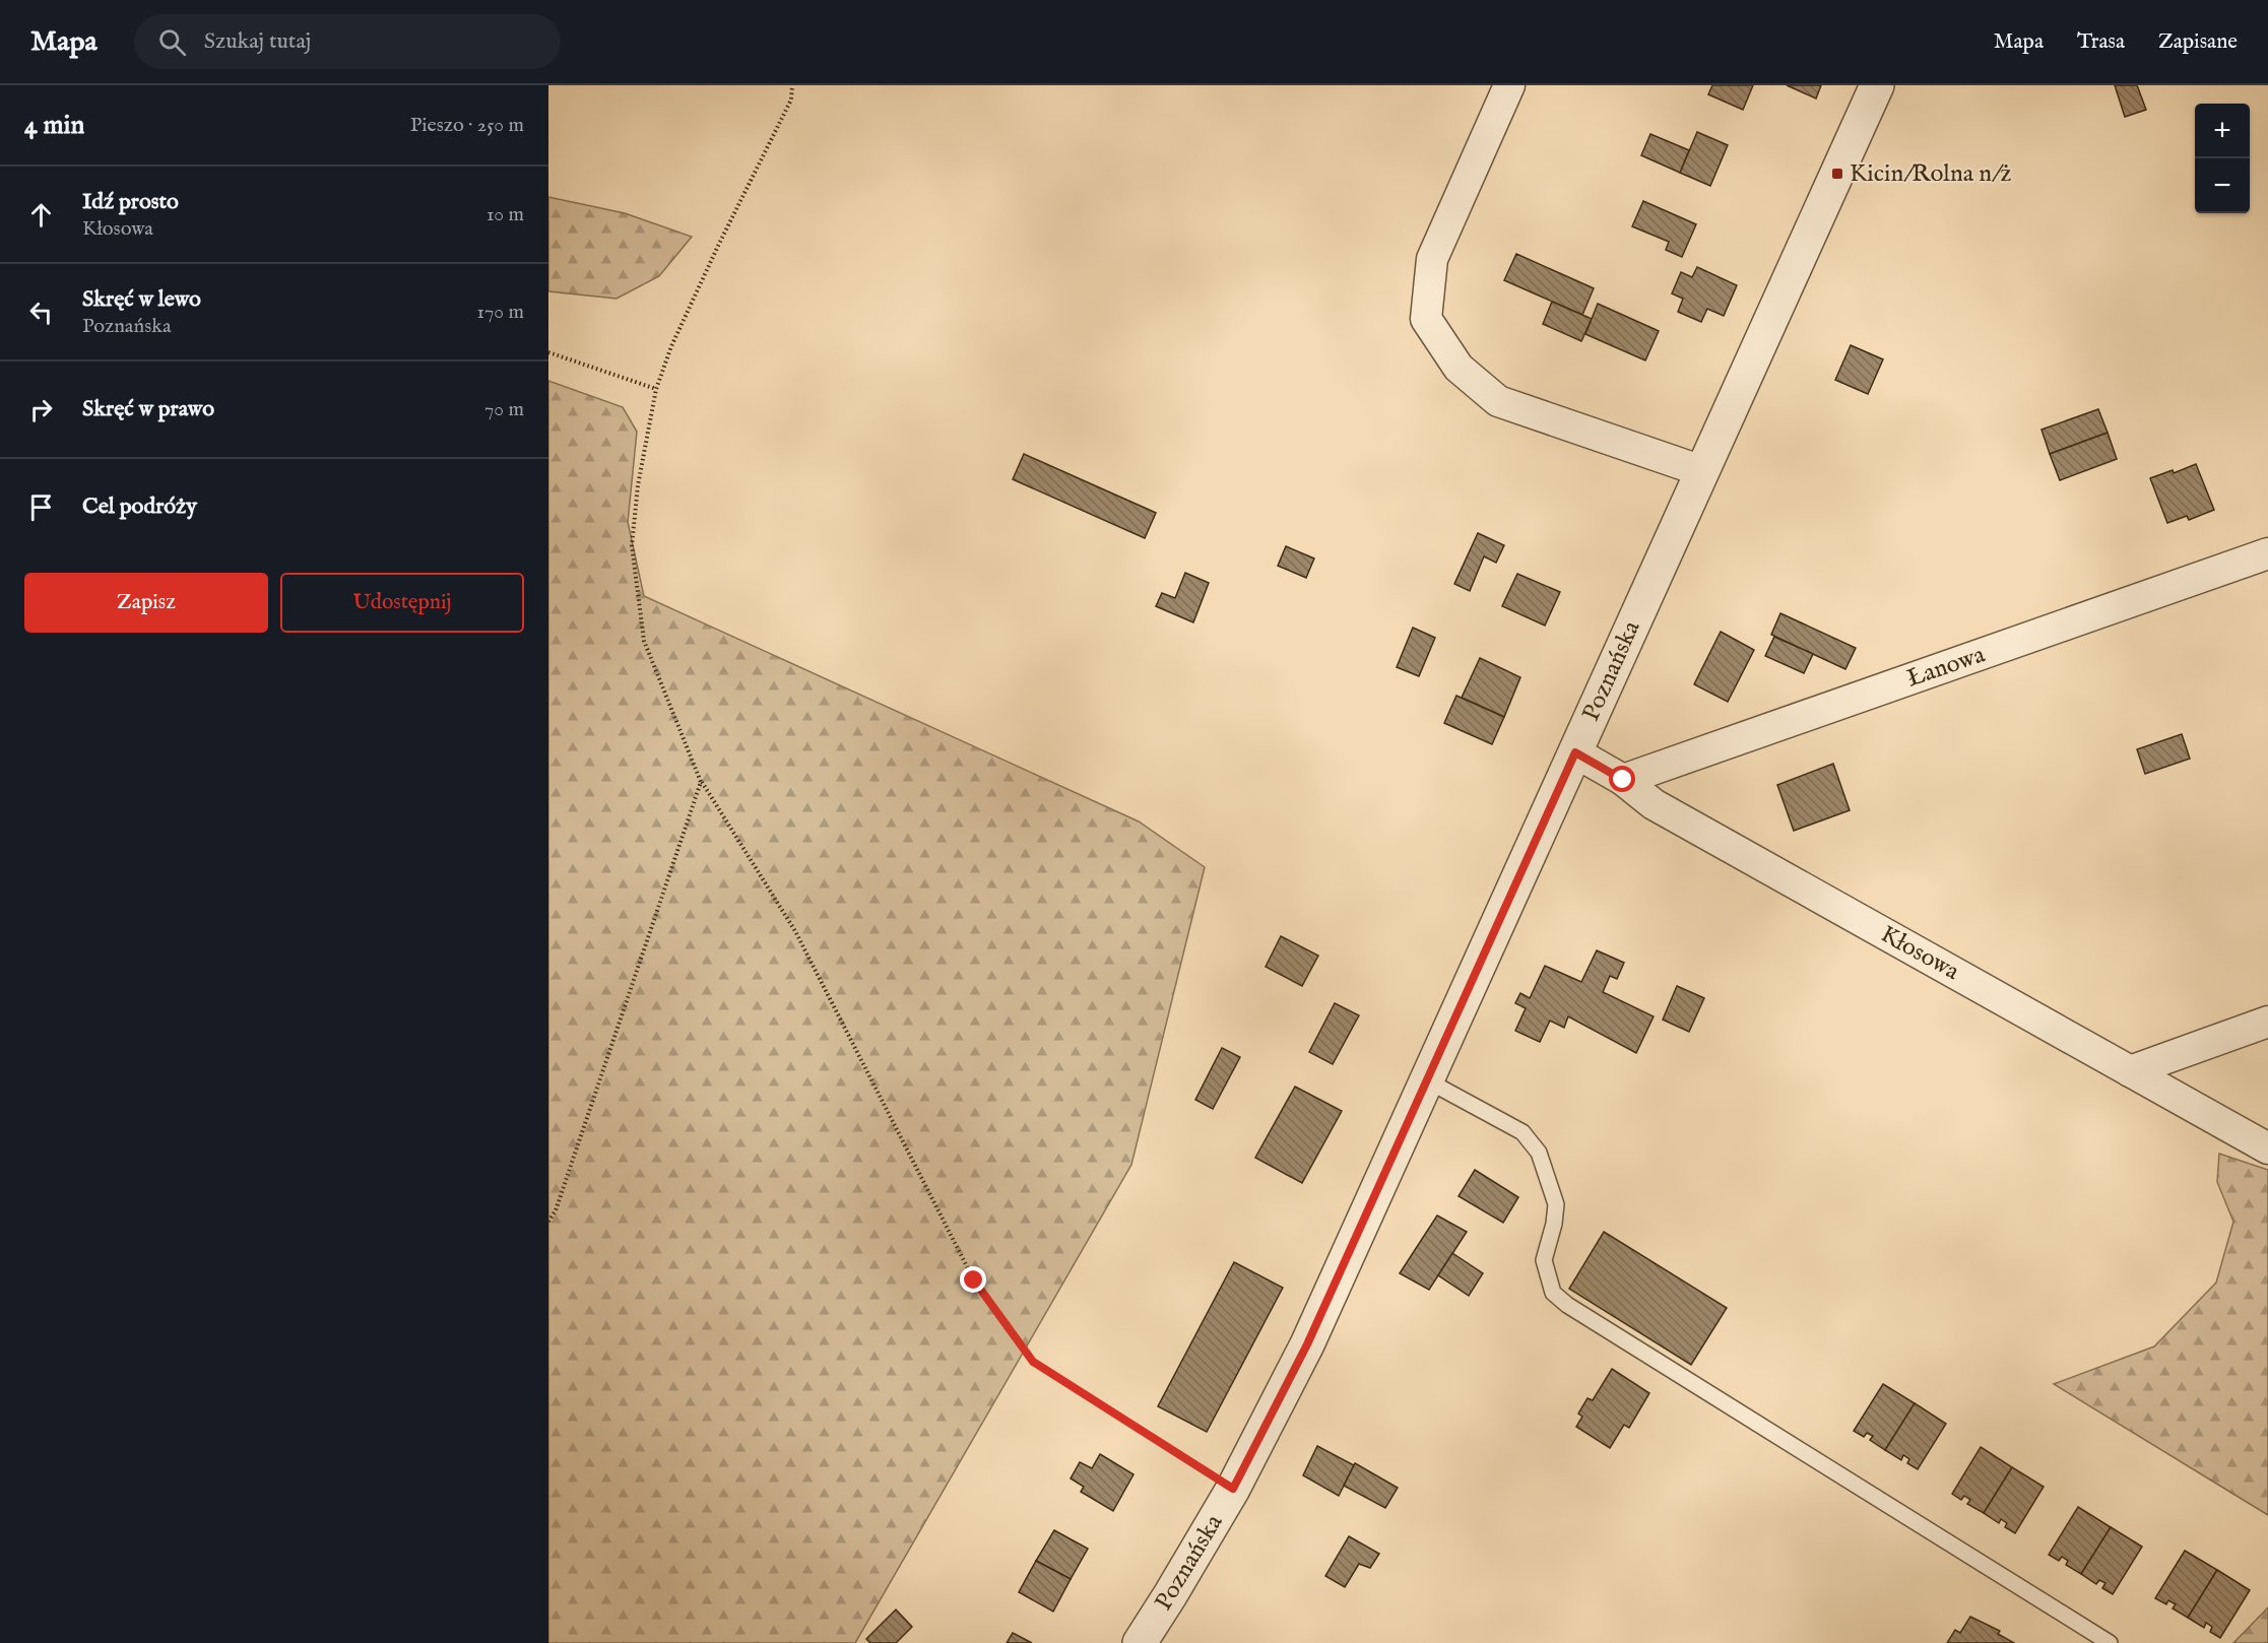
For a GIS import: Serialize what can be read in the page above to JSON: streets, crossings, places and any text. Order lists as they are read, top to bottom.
{
  "streets": {
    "street": ["Łanowa", "Poznańska", "Kłosowa"]
  },
  "crossings": [
    ["Łanowa", "Kłosowa"],
    ["Poznańska", "Kłosowa"]
  ],
  "places": {
    "transit": ["Kicin/Rolna n/ż"]
  },
  "page": {
    "header": "Mapa",
    "search": "Szukaj tutaj",
    "nav": ["Mapa", "Trasa", "Zapisane"],
    "heading": ["4 min", "Pieszo · 250 m"],
    "map_buttons": ["+", "−"],
    "list": [
      ["Idź prosto", "Kłosowa", "10 m"],
      ["Skręć w lewo", "Poznańska", "170 m"],
      ["Skręć w prawo", "70 m"],
      "Cel podróży"
    ],
    "buttons": ["Zapisz", "Udostępnij"]
  }
}
